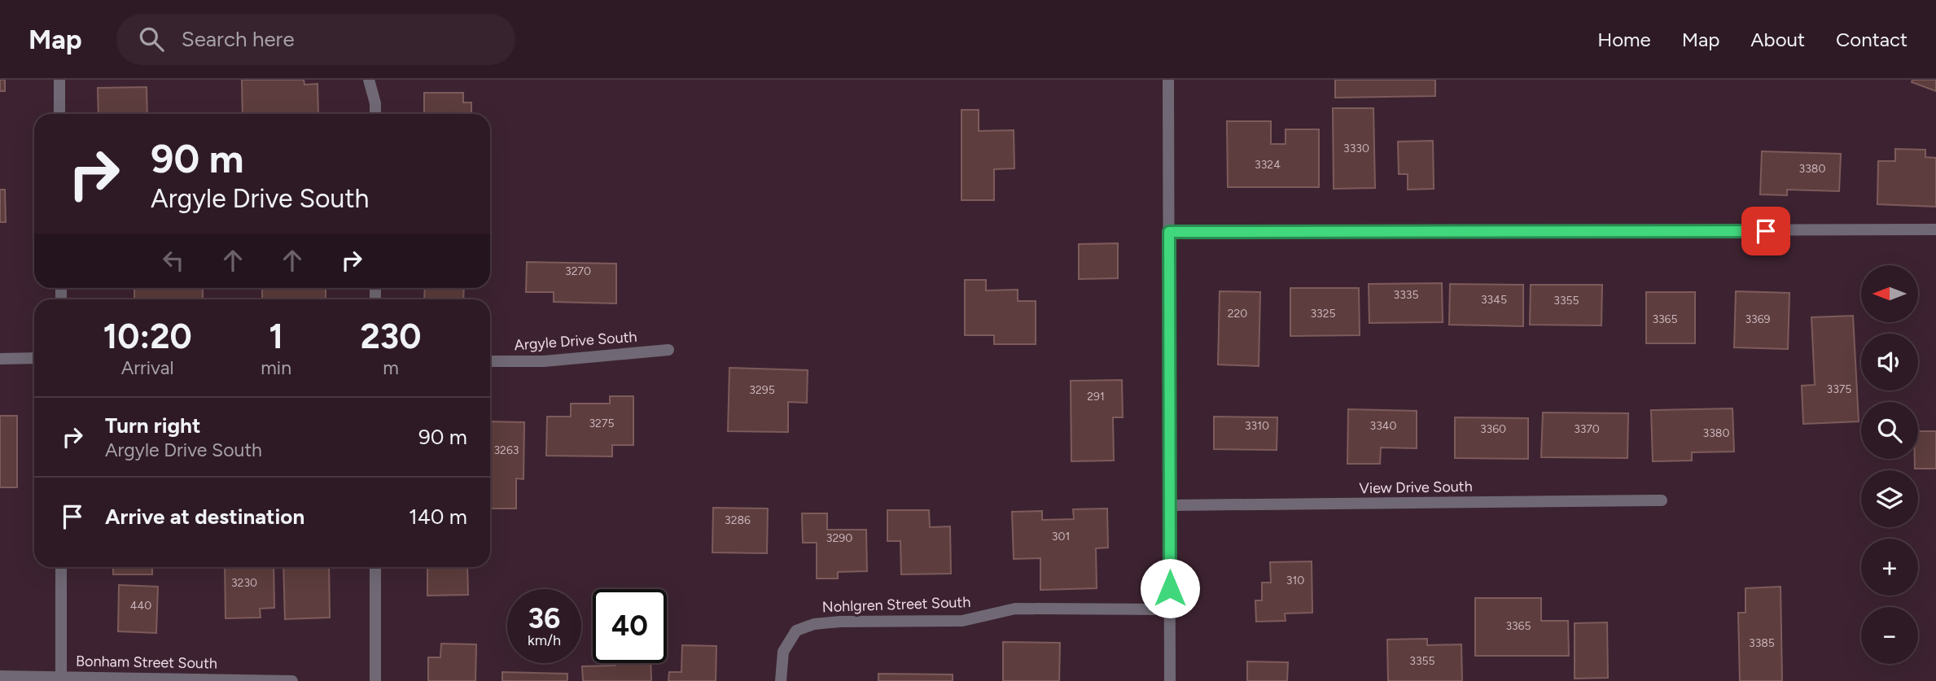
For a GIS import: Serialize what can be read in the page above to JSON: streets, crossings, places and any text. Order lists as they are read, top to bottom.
{
  "streets": {
    "street": [
      "Argyle Drive South",
      "View Drive South",
      "Nohlgren Street South",
      "Bonham Street South"
    ]
  },
  "house_numbers": [
    "3330",
    "3324",
    "3380",
    "3270",
    "3335",
    "3345",
    "3355",
    "220",
    "3325",
    "3365",
    "3369",
    "3375",
    "3295",
    "291",
    "3275",
    "3310",
    "3340",
    "3360",
    "3370",
    "3380",
    "3263",
    "3286",
    "301",
    "3290",
    "310",
    "3230",
    "440",
    "3365",
    "3385",
    "3355"
  ],
  "north": "left",
  "page": {
    "header": "Map",
    "search": "Search here",
    "nav": [
      "Home",
      "Map",
      "About",
      "Contact"
    ],
    "turn": ["90 m", "Argyle Drive South"],
    "map_buttons": ["+", "−"],
    "eta": [
      "10:20",
      "Arrival",
      "1",
      "min",
      "230",
      "m"
    ],
    "list": [
      {
        "name": "Turn right",
        "note": "Argyle Drive South",
        "value": "90 m"
      },
      {
        "name": "Arrive at destination",
        "value": "140 m"
      }
    ],
    "speed": "36 km/h",
    "limit": "40"
  }
}
